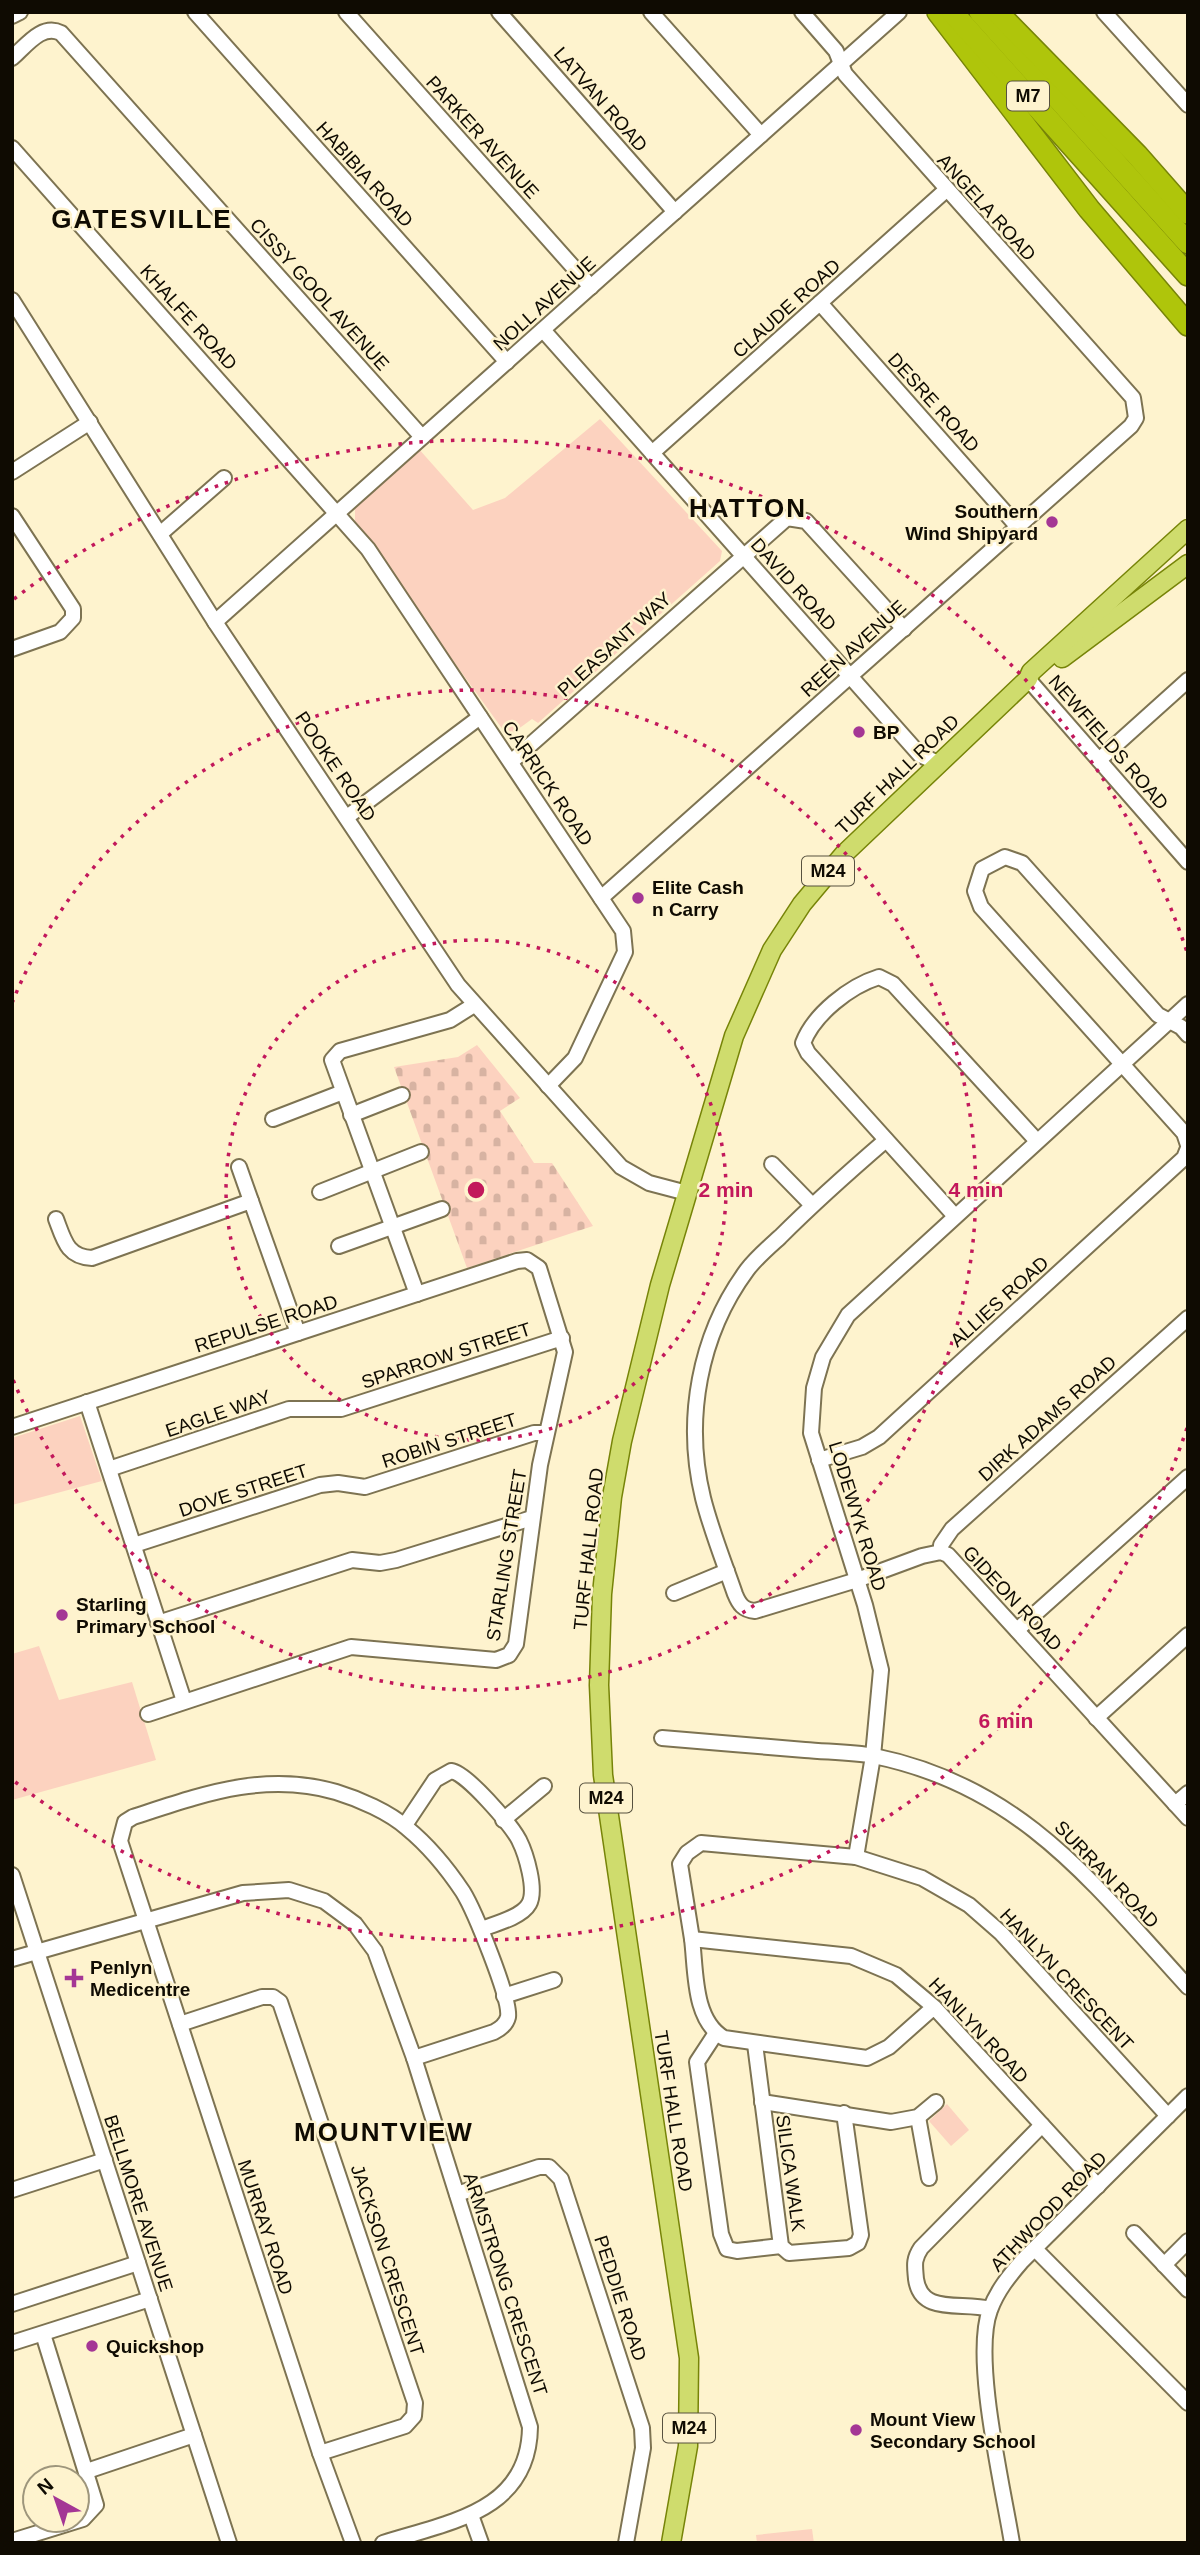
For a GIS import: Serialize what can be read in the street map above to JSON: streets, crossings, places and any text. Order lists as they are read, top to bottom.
{
  "streets": {
    "highway": ["M7"],
    "main road": ["TURF HALL ROAD", "M24"],
    "street": [
      "LATVAN ROAD",
      "PARKER AVENUE",
      "HABIBIA ROAD",
      "ANGELA ROAD",
      "CISSY GOOL AVENUE",
      "NOLL AVENUE",
      "CLAUDE ROAD",
      "KHALFE ROAD",
      "DESRE ROAD",
      "DAVID ROAD",
      "PLEASANT WAY",
      "REEN AVENUE",
      "NEWFIELDS ROAD",
      "POOKE ROAD",
      "CARRICK ROAD",
      "ALLIES ROAD",
      "REPULSE ROAD",
      "SPARROW STREET",
      "EAGLE WAY",
      "DIRK ADAMS ROAD",
      "ROBIN STREET",
      "DOVE STREET",
      "LODEWYK ROAD",
      "STARLING STREET",
      "GIDEON ROAD",
      "SURRAN ROAD",
      "HANLYN CRESCENT",
      "HANLYN ROAD",
      "SILICA WALK",
      "BELLMORE AVENUE",
      "ATHWOOD ROAD",
      "MURRAY ROAD",
      "JACKSON CRESCENT",
      "ARMSTRONG CRESCENT",
      "PEDDIE ROAD"
    ]
  },
  "crossings": [
    ["LATVAN ROAD", "NOLL AVENUE"],
    ["PARKER AVENUE", "NOLL AVENUE"],
    ["HABIBIA ROAD", "NOLL AVENUE"],
    ["ANGELA ROAD", "NOLL AVENUE"],
    ["ANGELA ROAD", "CLAUDE ROAD"],
    ["ANGELA ROAD", "REEN AVENUE"],
    ["CISSY GOOL AVENUE", "NOLL AVENUE"],
    ["NOLL AVENUE", "KHALFE ROAD"],
    ["NOLL AVENUE", "DAVID ROAD"],
    ["NOLL AVENUE", "POOKE ROAD"],
    ["NOLL AVENUE", "CARRICK ROAD"],
    ["CLAUDE ROAD", "DESRE ROAD"],
    ["CLAUDE ROAD", "DAVID ROAD"],
    ["KHALFE ROAD", "CARRICK ROAD"],
    ["DESRE ROAD", "REEN AVENUE"],
    ["DAVID ROAD", "PLEASANT WAY"],
    ["DAVID ROAD", "REEN AVENUE"],
    ["DAVID ROAD", "TURF HALL ROAD"],
    ["PLEASANT WAY", "REEN AVENUE"],
    ["PLEASANT WAY", "CARRICK ROAD"],
    ["REEN AVENUE", "CARRICK ROAD"],
    ["NEWFIELDS ROAD", "TURF HALL ROAD"],
    ["POOKE ROAD", "TURF HALL ROAD"],
    ["POOKE ROAD", "CARRICK ROAD"],
    ["ALLIES ROAD", "LODEWYK ROAD"],
    ["REPULSE ROAD", "STARLING STREET"],
    ["SPARROW STREET", "EAGLE WAY"],
    ["SPARROW STREET", "STARLING STREET"],
    ["DIRK ADAMS ROAD", "GIDEON ROAD"],
    ["ROBIN STREET", "DOVE STREET"],
    ["ROBIN STREET", "STARLING STREET"],
    ["LODEWYK ROAD", "GIDEON ROAD"],
    ["LODEWYK ROAD", "SURRAN ROAD"],
    ["LODEWYK ROAD", "HANLYN CRESCENT"],
    ["HANLYN CRESCENT", "HANLYN ROAD"],
    ["HANLYN CRESCENT", "ATHWOOD ROAD"],
    ["HANLYN ROAD", "ATHWOOD ROAD"],
    ["BELLMORE AVENUE", "ARMSTRONG CRESCENT"],
    ["MURRAY ROAD", "JACKSON CRESCENT"],
    ["MURRAY ROAD", "ARMSTRONG CRESCENT"],
    ["ARMSTRONG CRESCENT", "PEDDIE ROAD"]
  ],
  "districts": ["GATESVILLE", "HATTON", "MOUNTVIEW"],
  "places": {
    "other": [
      "Southern Wind Shipyard",
      "BP",
      "Elite Cash n Carry",
      "Starling Primary School",
      "Quickshop",
      "Mount View Secondary School"
    ],
    "health": ["Penlyn Medicentre"]
  },
  "north": "top left",
  "rings": ["2 min", "4 min", "6 min"]
}
